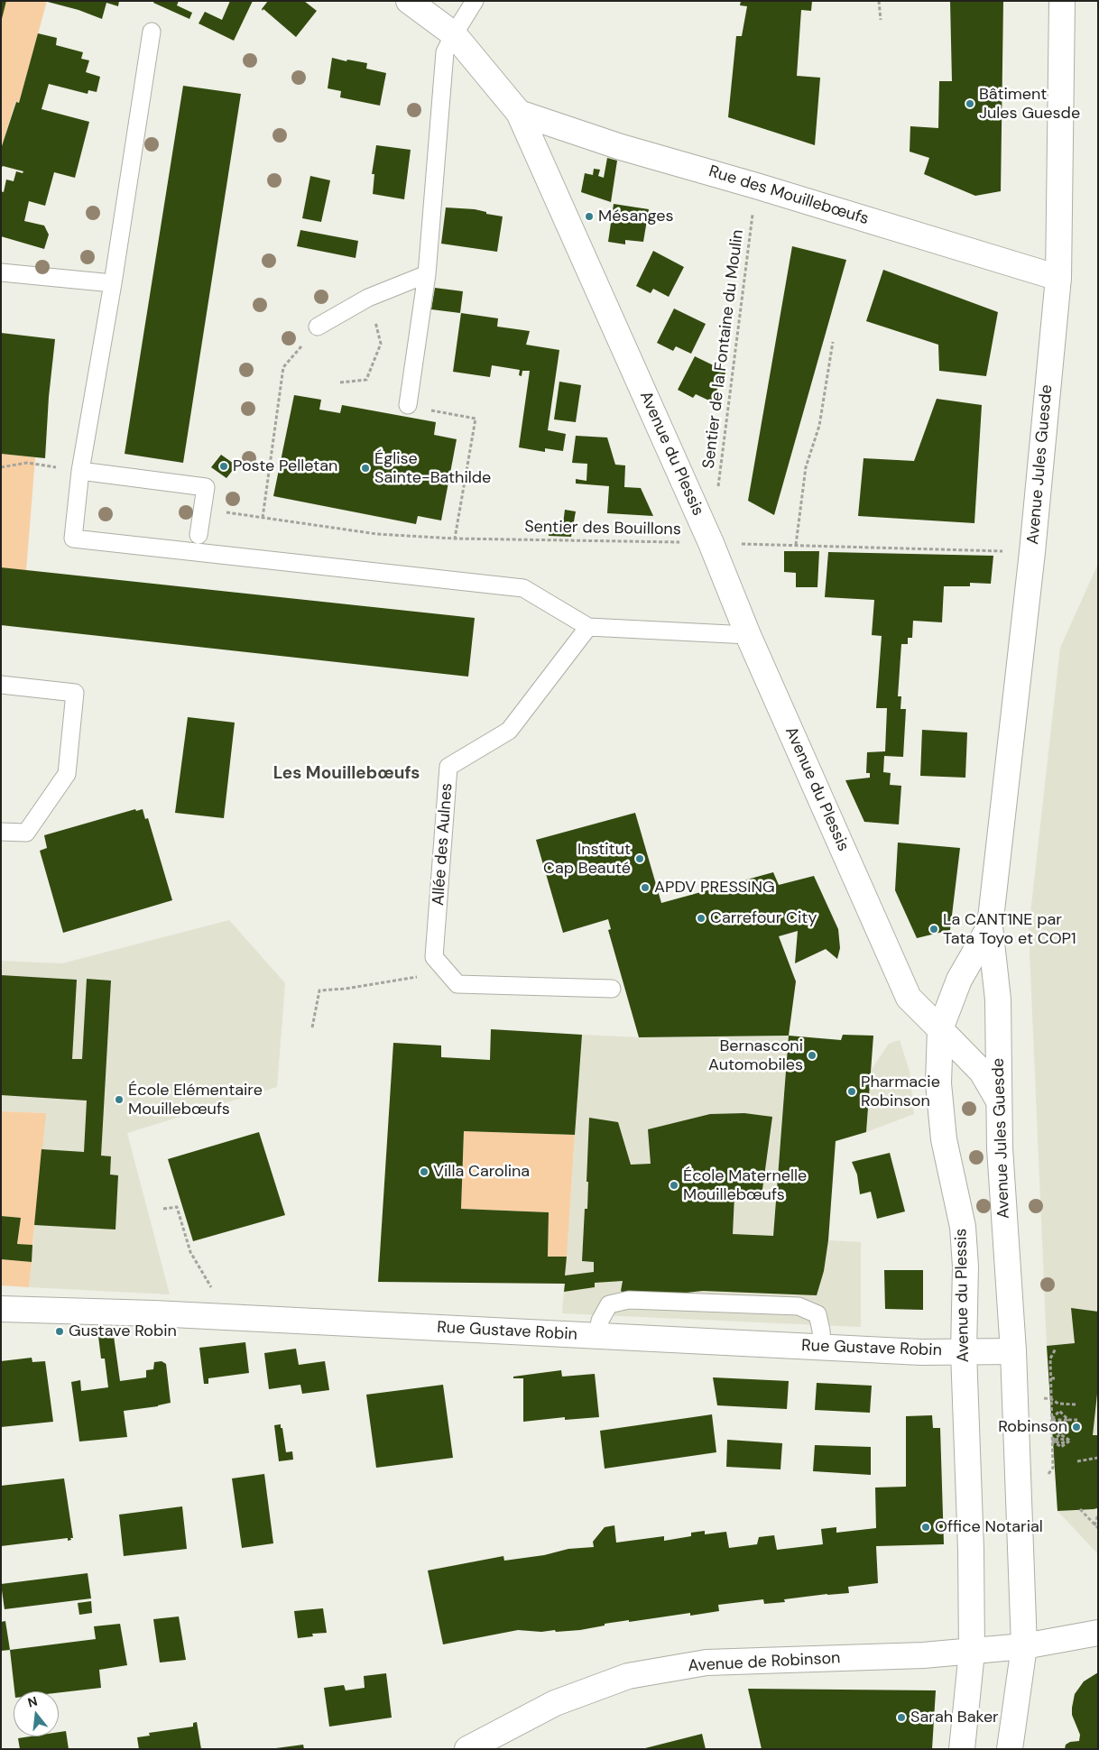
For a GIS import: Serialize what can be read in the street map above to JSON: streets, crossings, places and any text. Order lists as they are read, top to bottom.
{
  "streets": {
    "street": [
      "Rue des Mouillebœufs",
      "Avenue du Plessis",
      "Avenue Jules Guesde",
      "Rue Gustave Robin",
      "Avenue de Robinson"
    ],
    "lane": ["Allée des Aulnes"],
    "path": ["Sentier de la Fontaine du Moulin", "Sentier des Bouillons"]
  },
  "crossings": [
    ["Rue des Mouillebœufs", "Sentier de la Fontaine du Moulin"],
    ["Rue des Mouillebœufs", "Avenue du Plessis"],
    ["Rue des Mouillebœufs", "Avenue Jules Guesde"],
    ["Avenue du Plessis", "Avenue Jules Guesde"],
    ["Avenue du Plessis", "Sentier des Bouillons"],
    ["Avenue du Plessis", "Rue Gustave Robin"],
    ["Avenue du Plessis", "Avenue de Robinson"],
    ["Avenue Jules Guesde", "Sentier des Bouillons"],
    ["Avenue Jules Guesde", "Rue Gustave Robin"]
  ],
  "districts": ["Les Mouillebœufs"],
  "places": [
    "Bâtiment Jules Guesde",
    "Mésanges",
    "Poste Pelletan",
    "Église Sainte-Bathilde",
    "Institut Cap Beauté",
    "APDV PRESSING",
    "Carrefour City",
    "La CANT1NE par Tata Toyo et COP1",
    "Bernasconi Automobiles",
    "Pharmacie Robinson",
    "École Elémentaire Mouillebœufs",
    "Villa Carolina",
    "École Maternelle Mouillebœufs",
    "Gustave Robin",
    "Robinson",
    "Office Notarial",
    "Sarah Baker"
  ],
  "north": "top"
}
